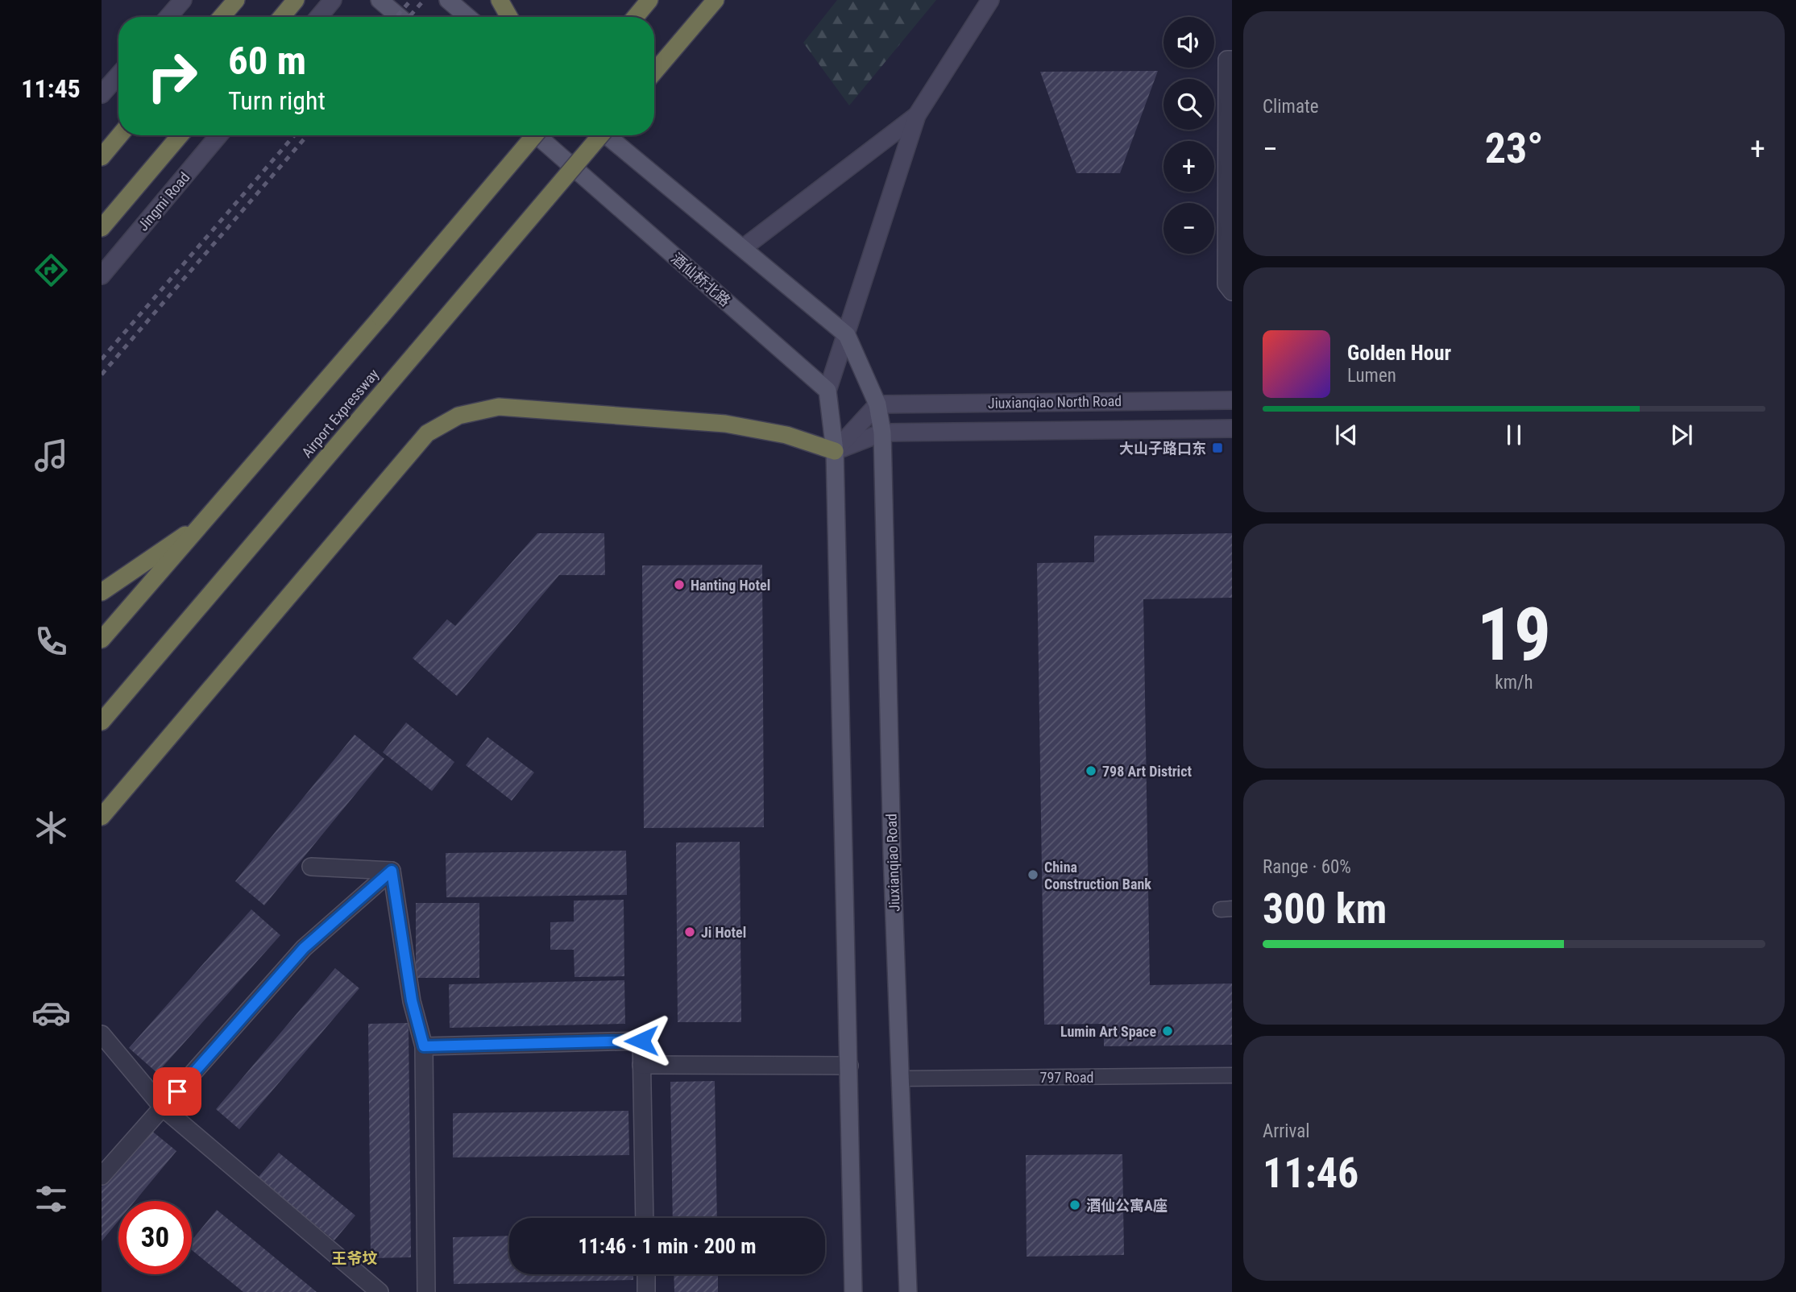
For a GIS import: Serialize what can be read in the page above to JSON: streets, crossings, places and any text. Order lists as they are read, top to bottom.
{
  "streets": {
    "highway": ["Airport Expressway"],
    "main road": [
      "Jingmi Road",
      "酒仙桥北路",
      "Jiuxianqiao North Road",
      "Jiuxianqiao Road"
    ],
    "lane": ["797 Road"]
  },
  "crossings": [
    ["Jiuxianqiao North Road", "Jiuxianqiao Road"],
    ["Jiuxianqiao Road", "797 Road"]
  ],
  "districts": ["王爷坟"],
  "places": {
    "transit": ["大山子路口东"],
    "other": [
      "Hanting Hotel",
      "798 Art District",
      "China Construction Bank",
      "Ji Hotel",
      "Lumin Art Space",
      "酒仙公寓A座"
    ]
  },
  "page": {
    "tabs": "11:45",
    "tile": [
      "Climate",
      ["19", "km/h"],
      ["Range · 60%", "300 km"],
      ["Arrival", "11:46"]
    ],
    "map_buttons": ["+", "−"],
    "turn": ["60 m", "Turn right"],
    "heat": ["−", "23°", "+"],
    "song": ["Golden Hour", "Lumen"],
    "limit": "30",
    "trip": "11:46 · 1 min · 200 m"
  }
}
